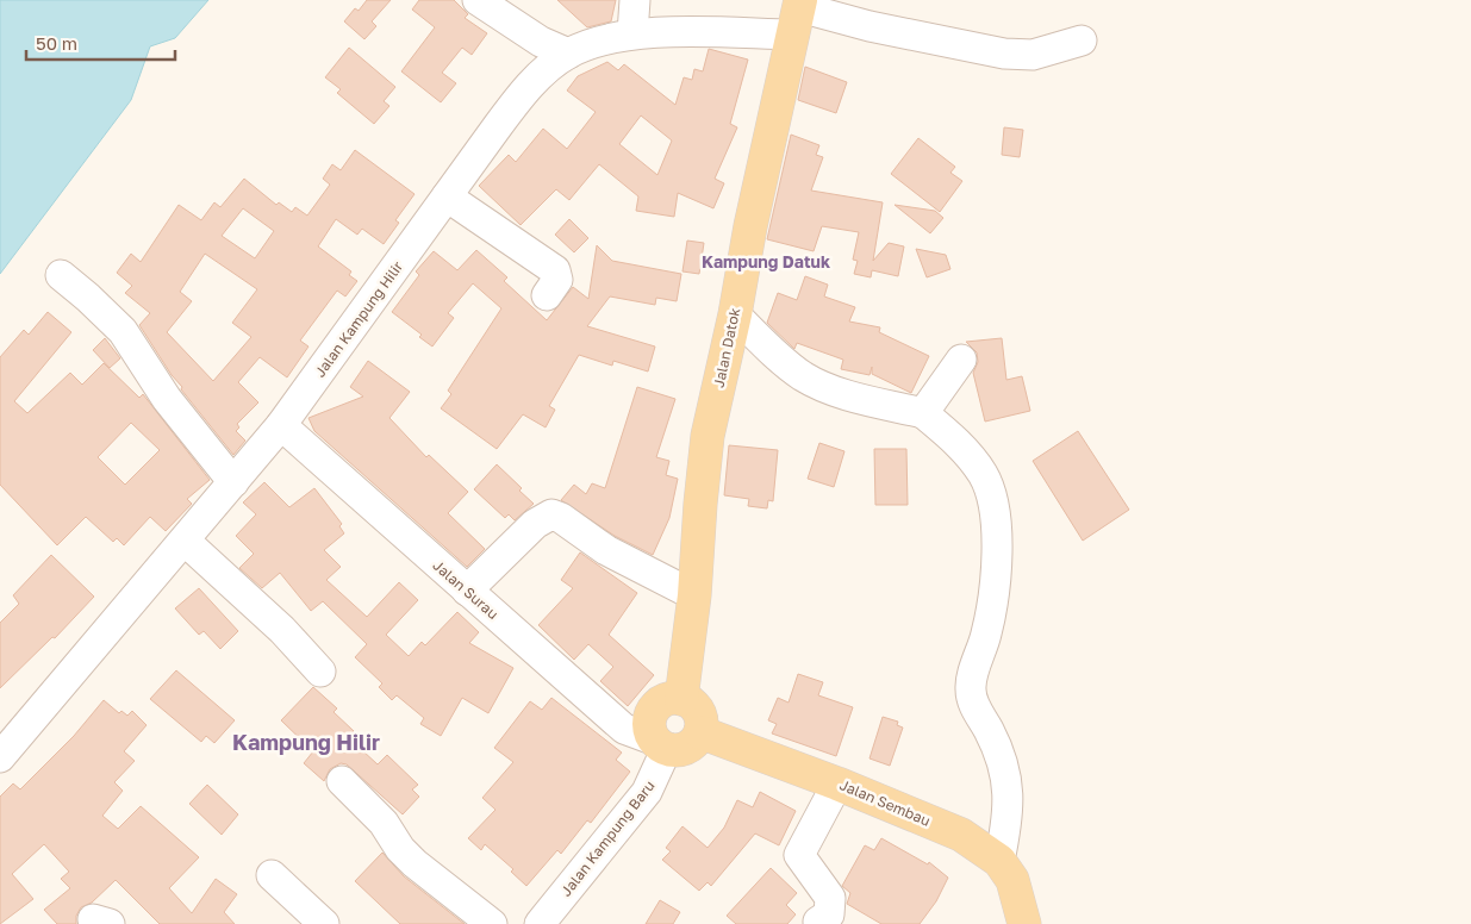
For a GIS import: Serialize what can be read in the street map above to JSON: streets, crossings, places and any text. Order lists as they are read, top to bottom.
{
  "streets": {
    "main road": ["Jalan Datok", "Jalan Sembau"],
    "street": ["Jalan Kampung Hilir", "Jalan Surau", "Jalan Kampung Baru"]
  },
  "crossings": [
    ["Jalan Kampung Hilir", "Jalan Datok"],
    ["Jalan Kampung Hilir", "Jalan Surau"],
    ["Jalan Datok", "Jalan Surau"],
    ["Jalan Datok", "Jalan Sembau"],
    ["Jalan Datok", "Jalan Kampung Baru"],
    ["Jalan Surau", "Jalan Sembau"],
    ["Jalan Surau", "Jalan Kampung Baru"],
    ["Jalan Sembau", "Jalan Kampung Baru"]
  ],
  "districts": ["Kampung Datuk", "Kampung Hilir"],
  "scale_bar": "50 m"
}
